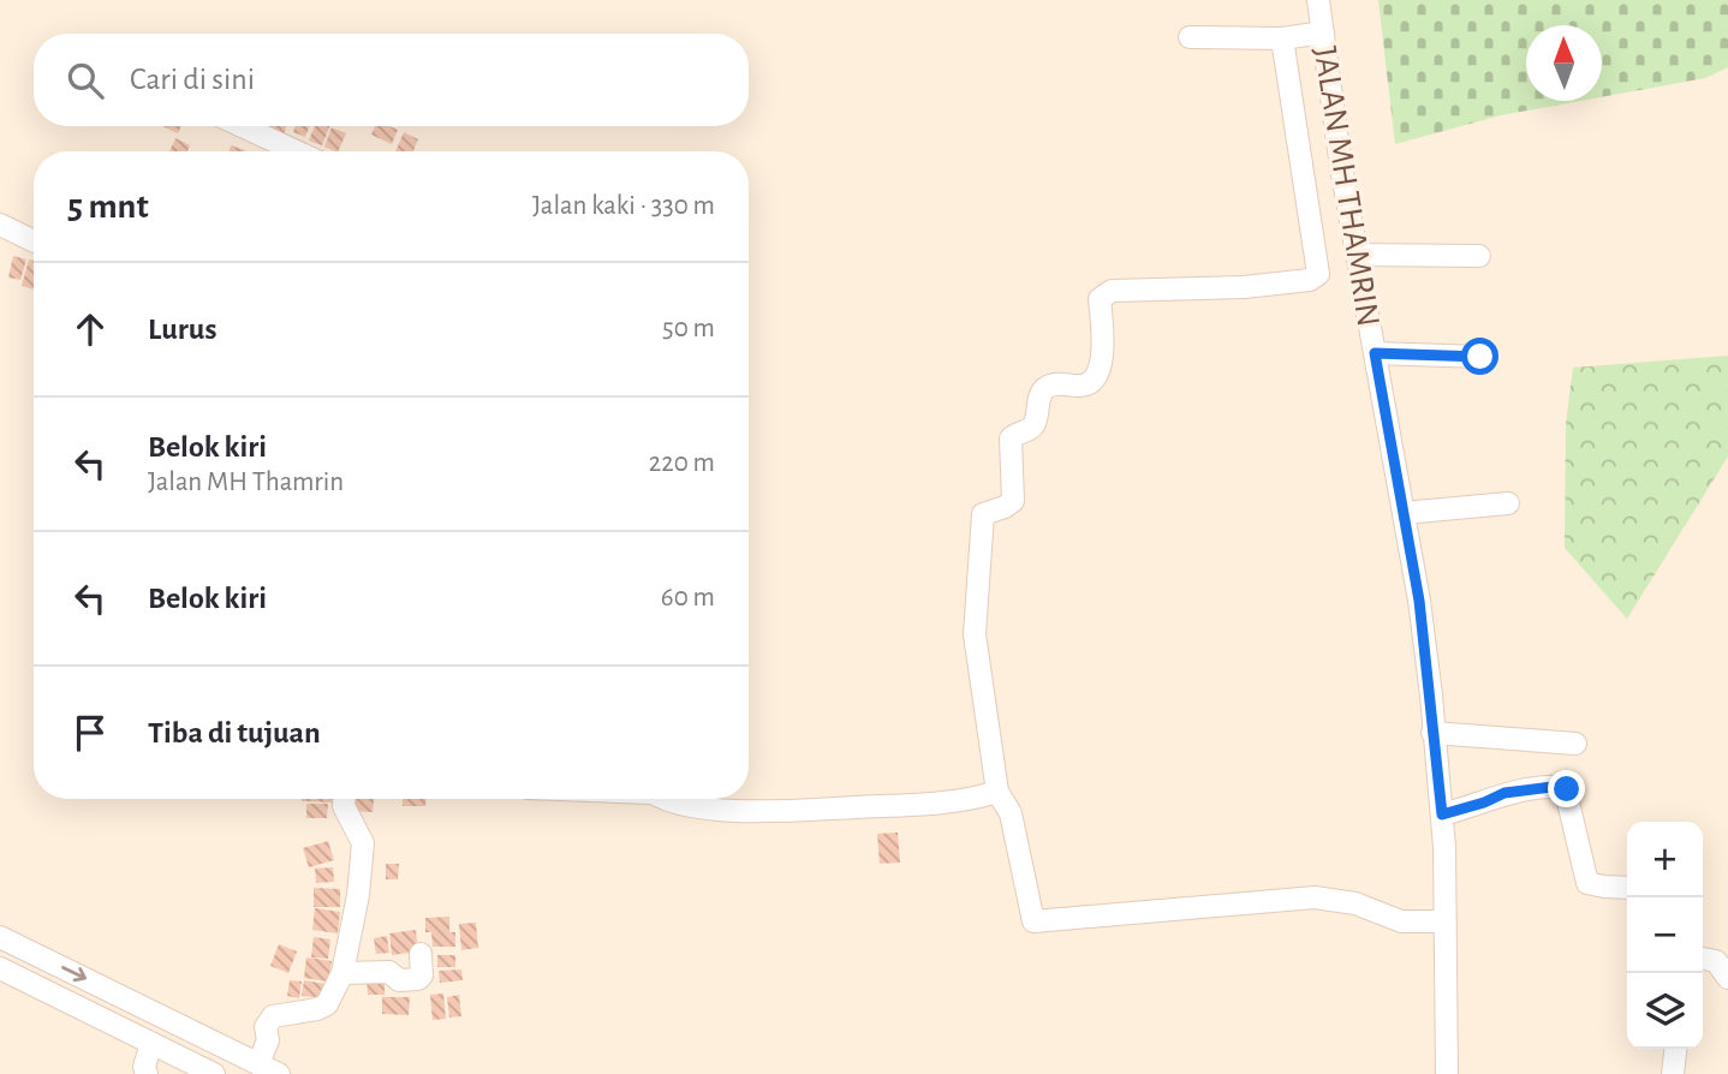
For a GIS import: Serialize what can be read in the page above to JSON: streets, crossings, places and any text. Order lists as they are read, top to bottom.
{
  "streets": {
    "street": ["JALAN MH THAMRIN"]
  },
  "north": "top",
  "page": {
    "search": "Cari di sini",
    "heading": ["5 mnt", "Jalan kaki · 330 m"],
    "list": [
      ["Lurus", "50 m"],
      ["Belok kiri", "Jalan MH Thamrin", "220 m"],
      ["Belok kiri", "60 m"],
      "Tiba di tujuan"
    ],
    "map_buttons": ["+", "−"]
  }
}
